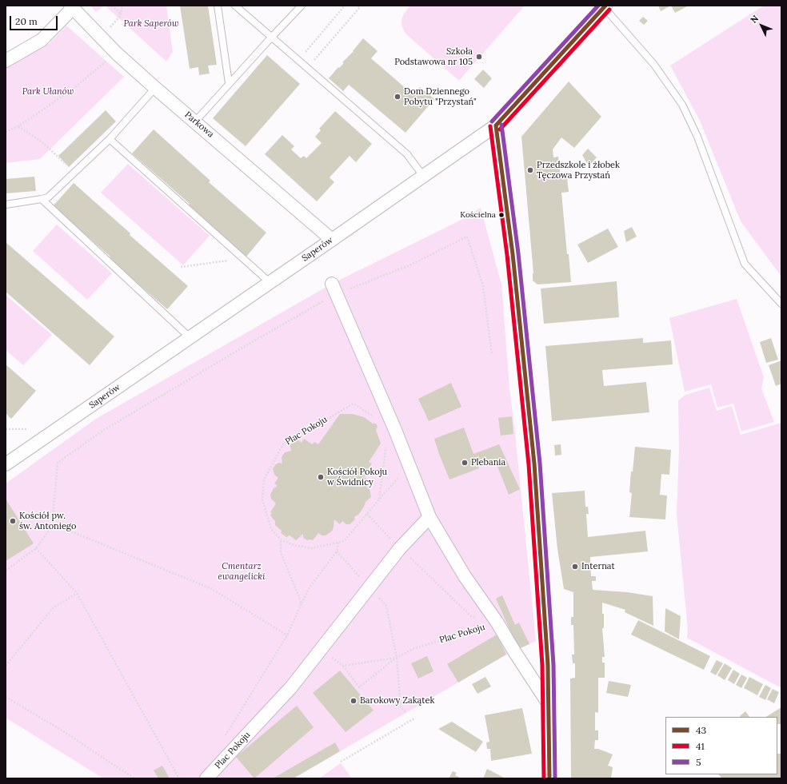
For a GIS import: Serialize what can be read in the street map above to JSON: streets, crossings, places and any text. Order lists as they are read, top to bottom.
{
  "streets": {
    "street": ["Parkowa", "Saperów", "Plac Pokoju"]
  },
  "crossings": [
    ["Parkowa", "Saperów"]
  ],
  "parks": ["Park Saperów", "Park Ułanów", "Cmentarz ewangelicki"],
  "places": [
    "Szkoła Podstawowa nr 105",
    "Dom Dziennego Pobytu \"Przystań\"",
    "Przedszkole i żłobek Tęczowa Przystań",
    "Kościelna",
    "Plebania",
    "Kościół Pokoju w Świdnicy",
    "Kościół pw. św. Antoniego",
    "Internat",
    "Barokowy Zakątek"
  ],
  "lines": ["transit line 43", "transit line 5", "transit line 41"],
  "legend": ["43", "41", "5"],
  "scale_bar": "20 m",
  "north": "top left"
}
